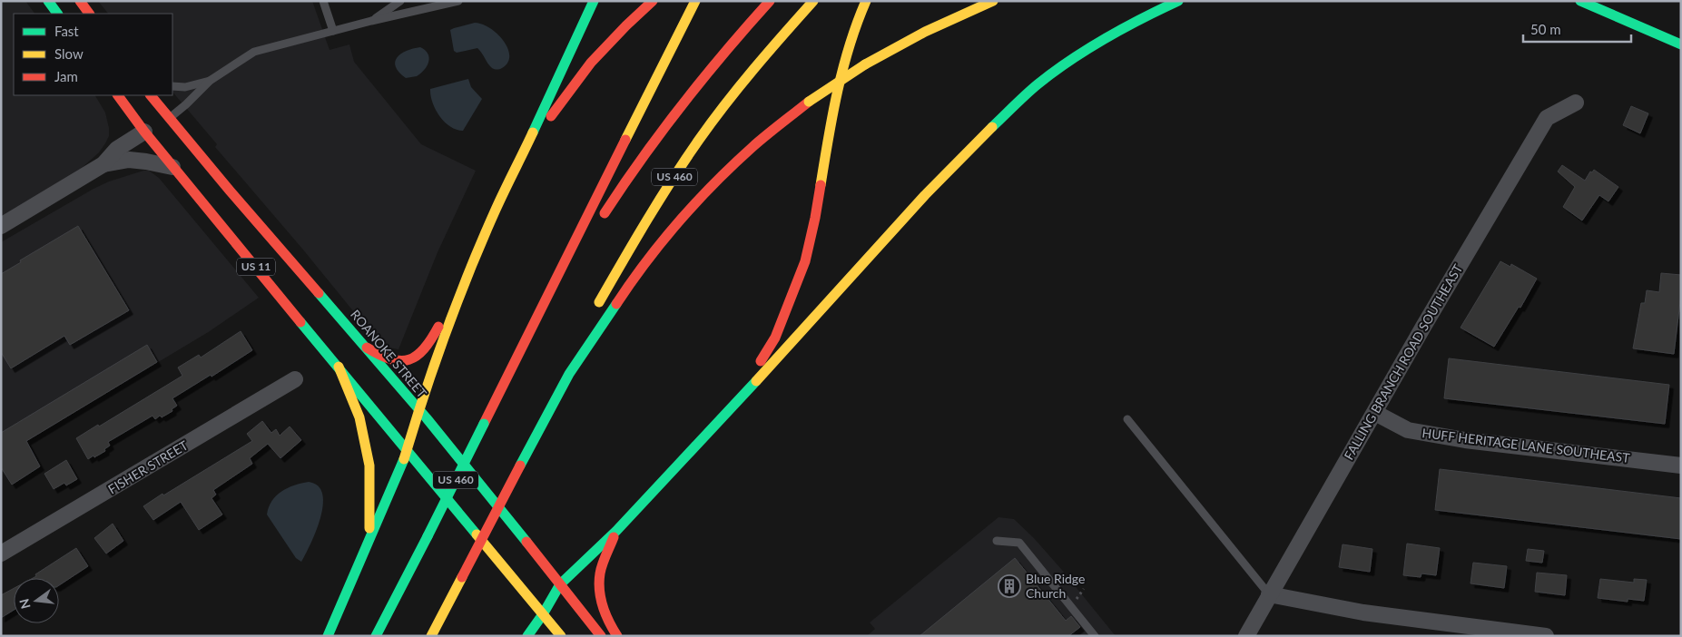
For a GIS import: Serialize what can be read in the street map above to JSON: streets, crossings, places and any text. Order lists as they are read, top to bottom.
{
  "streets": {
    "main road": ["US 460", "US 11", "ROANOKE STREET"],
    "street": ["FALLING BRANCH ROAD SOUTHEAST", "HUFF HERITAGE LANE SOUTHEAST", "FISHER STREET"]
  },
  "crossings": [
    ["FALLING BRANCH ROAD SOUTHEAST", "HUFF HERITAGE LANE SOUTHEAST"]
  ],
  "places": {
    "building": ["Blue Ridge Church"]
  },
  "legend": ["Fast", "Slow", "Jam"],
  "scale_bar": "50 m",
  "north": "left"
}
